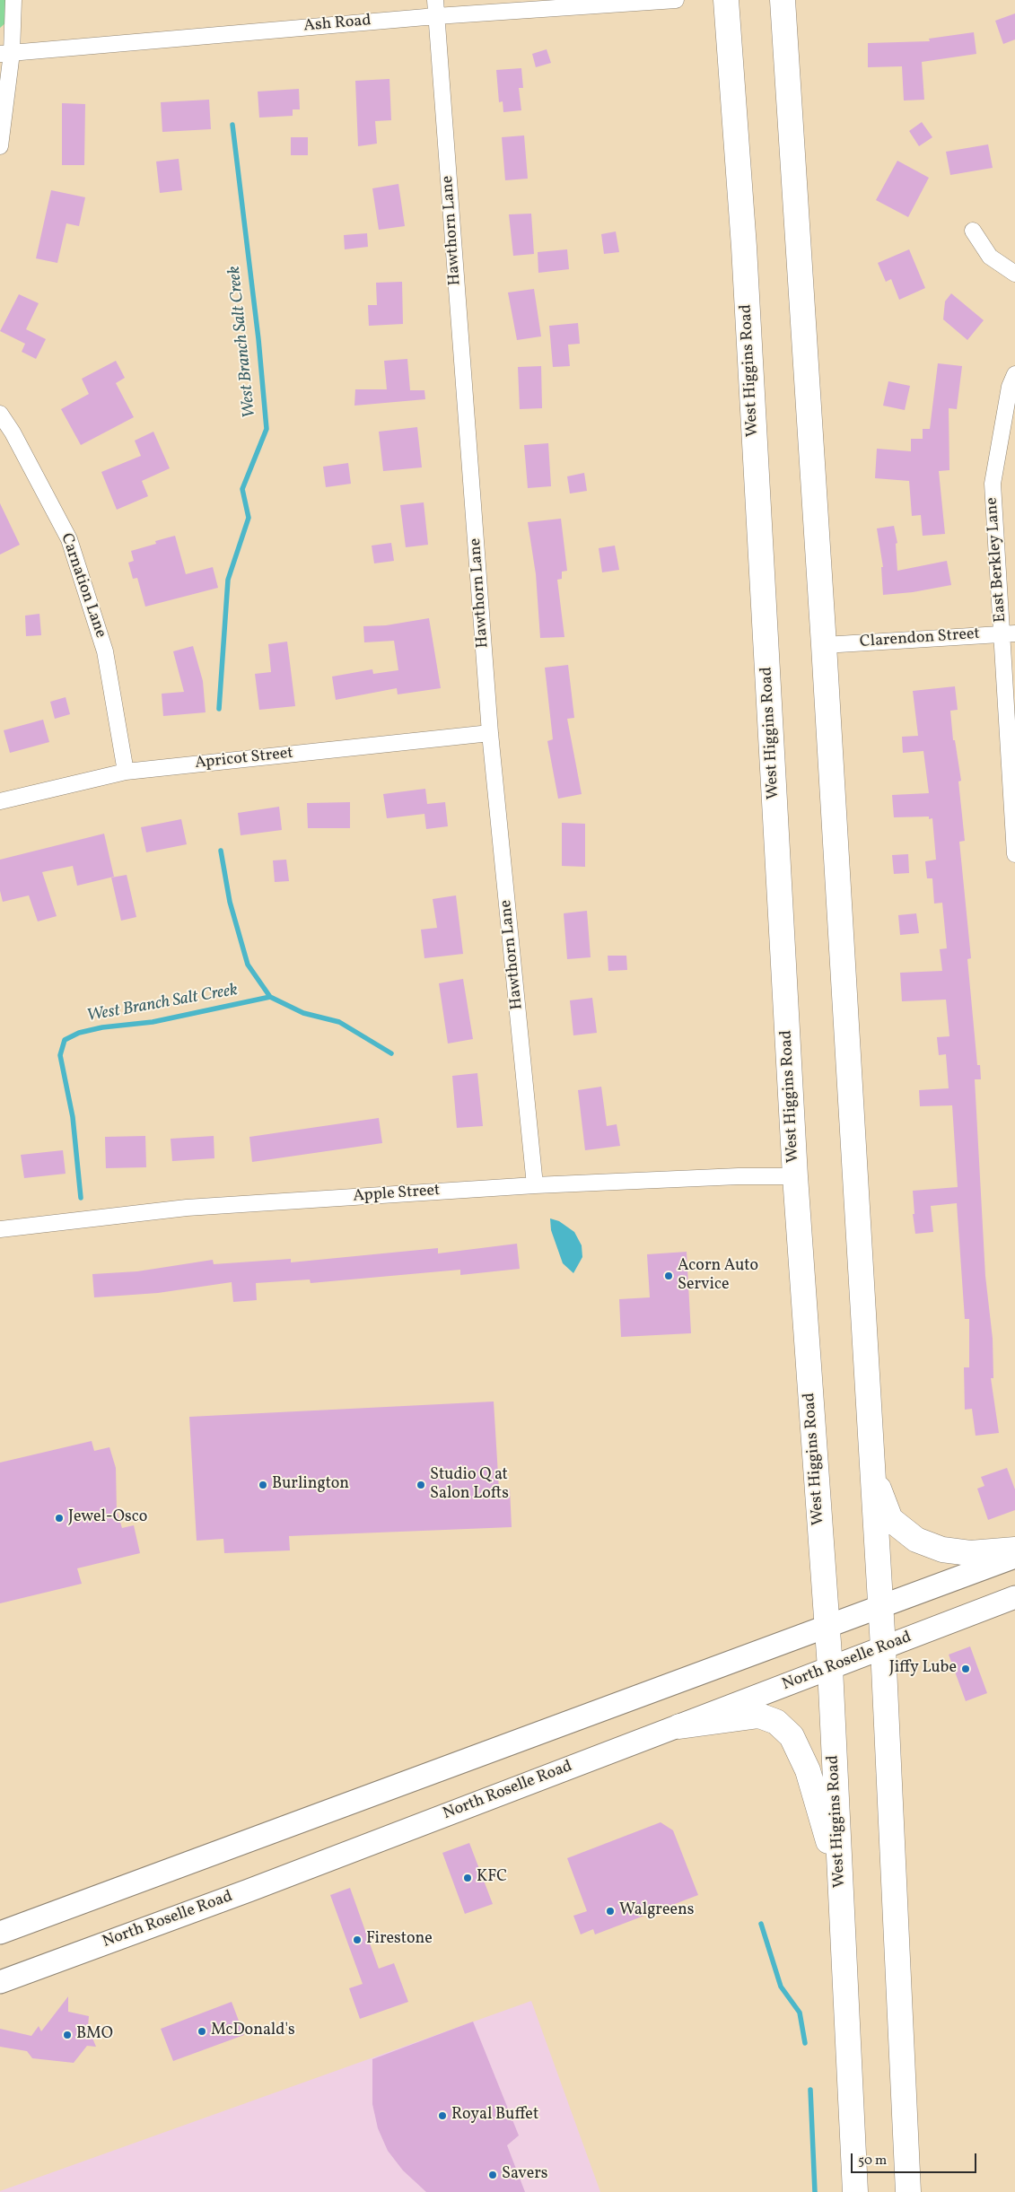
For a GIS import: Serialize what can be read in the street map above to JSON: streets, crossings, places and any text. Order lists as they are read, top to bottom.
{
  "streets": {
    "main road": ["West Higgins Road", "North Roselle Road"],
    "street": [
      "Ash Road",
      "Hawthorn Lane",
      "East Berkley Lane",
      "Carnation Lane",
      "Clarendon Street",
      "Apricot Street",
      "Apple Street"
    ]
  },
  "crossings": [
    ["Ash Road", "Hawthorn Lane"],
    ["Hawthorn Lane", "Apricot Street"],
    ["Hawthorn Lane", "Apple Street"],
    ["West Higgins Road", "Apple Street"],
    ["West Higgins Road", "North Roselle Road"],
    ["East Berkley Lane", "Clarendon Street"],
    ["Carnation Lane", "Apricot Street"]
  ],
  "water": ["West Branch Salt Creek"],
  "places": [
    "Acorn Auto Service",
    "Burlington",
    "Studio Q at Salon Lofts",
    "Jewel-Osco",
    "Jiffy Lube",
    "KFC",
    "Walgreens",
    "Firestone",
    "McDonald's",
    "BMO",
    "Royal Buffet",
    "Savers"
  ],
  "scale_bar": "50 m"
}
